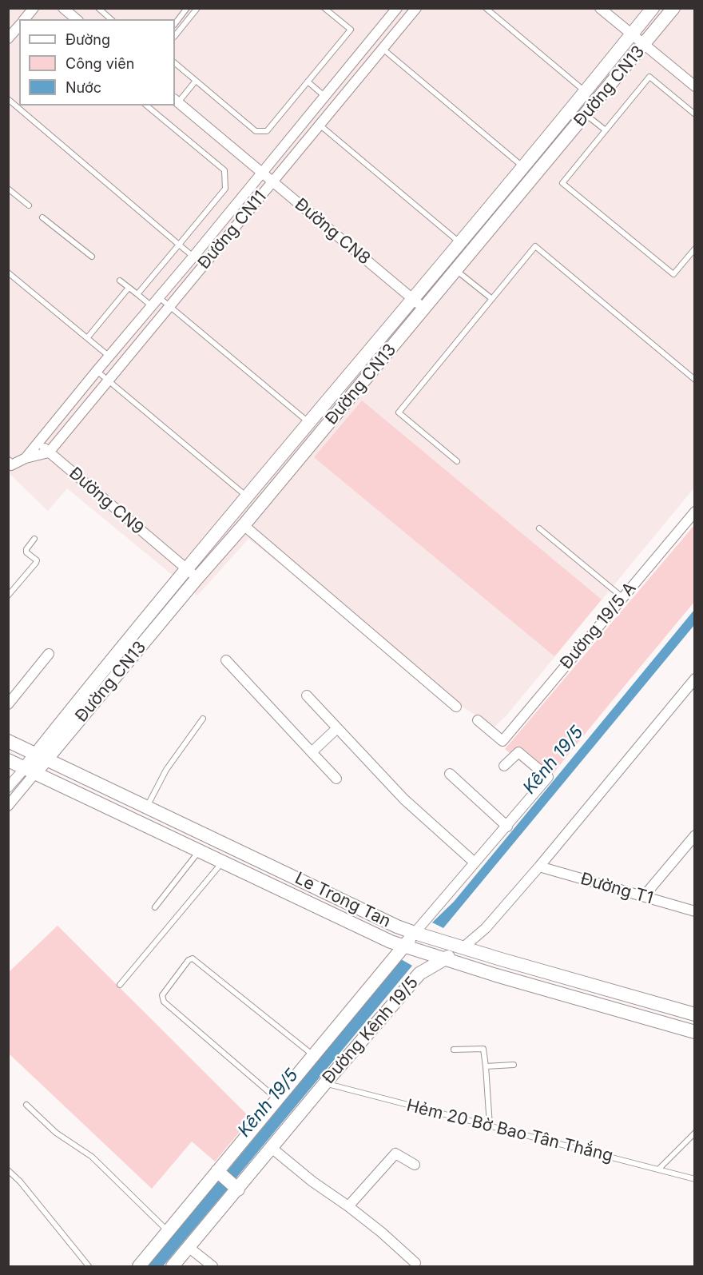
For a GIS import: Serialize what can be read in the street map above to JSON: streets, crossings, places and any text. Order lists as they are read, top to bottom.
{
  "streets": {
    "street": [
      "Đường CN13",
      "Đường CN11",
      "Đường CN8",
      "Đường CN9",
      "Đường 19/5 A",
      "Đường T1",
      "Le Trong Tan",
      "Đường Kênh 19/5"
    ],
    "lane": ["Hẻm 20 Bờ Bao Tân Thắng"]
  },
  "crossings": [
    ["Đường CN13", "Đường CN8"],
    ["Đường CN13", "Đường CN9"],
    ["Đường CN13", "Le Trong Tan"],
    ["Đường CN11", "Đường CN8"],
    ["Đường CN11", "Đường CN9"],
    ["Đường T1", "Đường Kênh 19/5"],
    ["Le Trong Tan", "Đường Kênh 19/5"],
    ["Đường Kênh 19/5", "Hẻm 20 Bờ Bao Tân Thắng"]
  ],
  "water": ["Kênh 19/5"],
  "legend": ["Đường", "Công viên", "Nước"]
}
